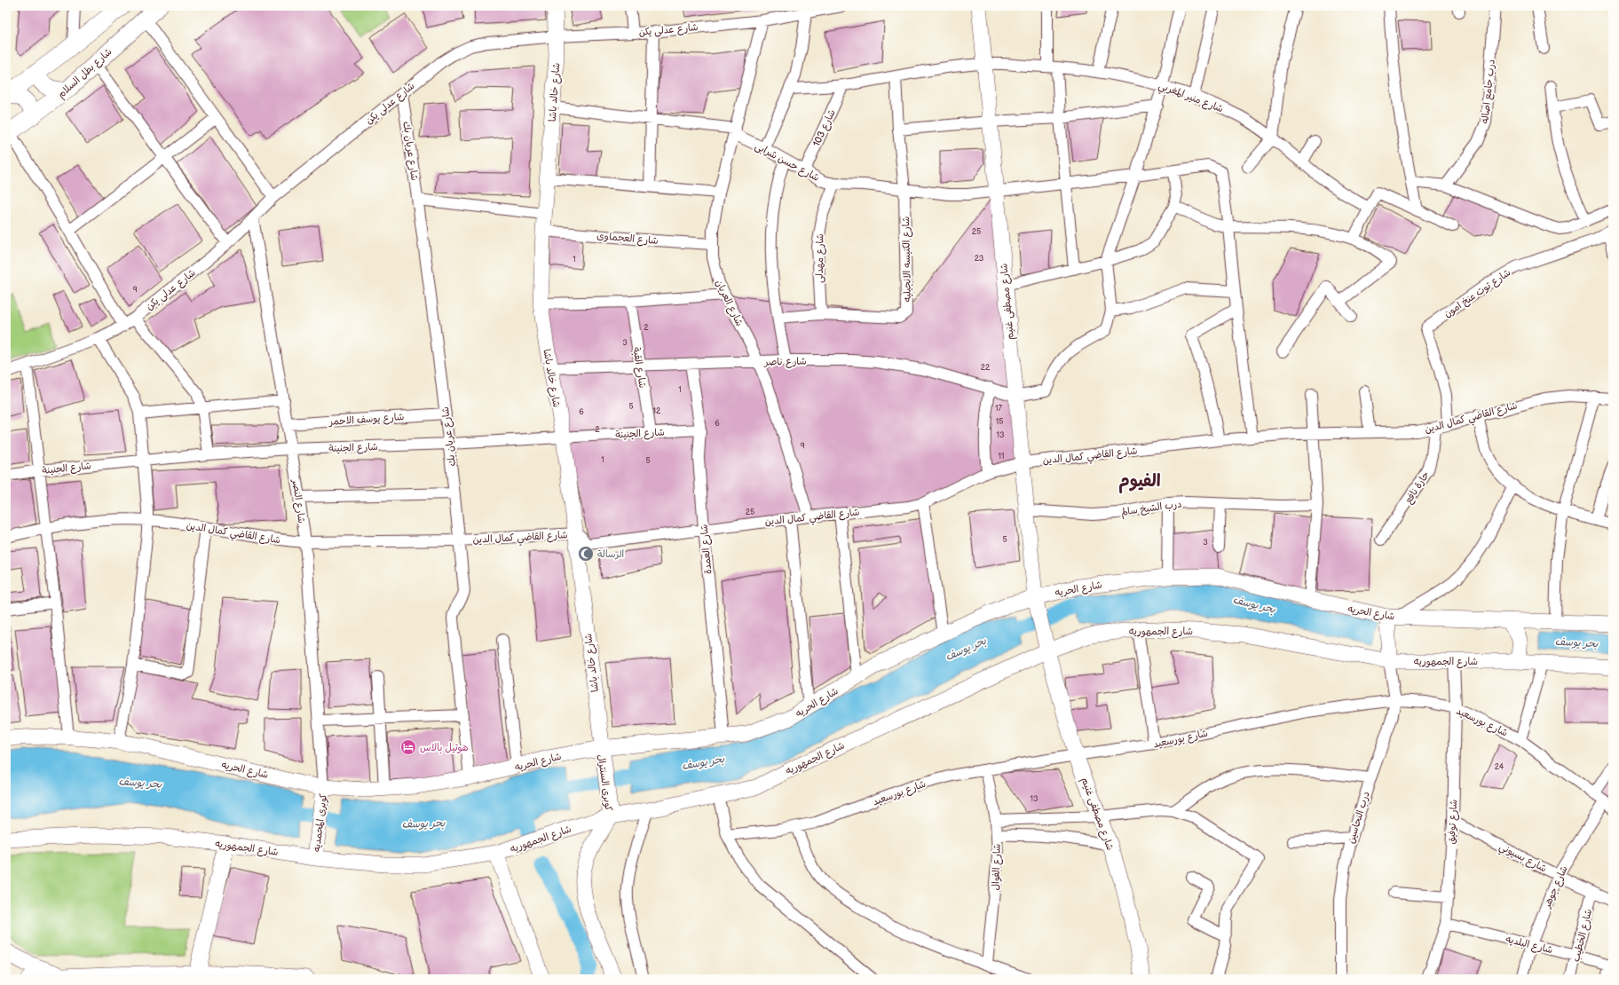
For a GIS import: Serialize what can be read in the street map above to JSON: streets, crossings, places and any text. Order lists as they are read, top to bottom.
{
  "streets": {
    "main road": ["شارع بطل السلام"],
    "street": [
      "شارع عدلى يكن",
      "درب جامع اصاله",
      "شارع خالد باشا",
      "شارع منير المغربي",
      "شارع 103",
      "شارع عريان بك",
      "شارع حسن شرابى",
      "شارع العجماوى",
      "شارع مهدلى",
      "شارع الكنيسه الانجيليه",
      "شارع توت عنخ امون",
      "شارع مصطفى غنيم",
      "شارع العريان",
      "شارع ناصر",
      "شارع القبة",
      "شارع القاضي كمال الدين",
      "شارع يوسف الاحمر",
      "شارع الجنينة",
      "حارة نافع",
      "شارع النصر",
      "درب الشيخ سالم",
      "شارع العمدة",
      "شارع الحريه",
      "شارع الجمهوريه",
      "شارع بورسعيد",
      "كوبرى السنترال",
      "درب النحاسين",
      "شارع توفيق",
      "كوبرى المحمديه",
      "شارع بسيوني",
      "شارع الفوال",
      "شارع جوهر",
      "شارع الخطيب",
      "شارع البلديه"
    ]
  },
  "crossings": [
    ["شارع عدلى يكن", "شارع خالد باشا"],
    ["شارع عدلى يكن", "شارع عريان بك"],
    ["شارع عدلى يكن", "شارع العريان"],
    ["شارع عدلى يكن", "شارع النصر"],
    ["شارع خالد باشا", "شارع حسن شرابى"],
    ["شارع خالد باشا", "شارع العجماوى"],
    ["شارع خالد باشا", "شارع ناصر"],
    ["شارع خالد باشا", "شارع القاضي كمال الدين"],
    ["شارع خالد باشا", "شارع الجنينة"],
    ["شارع خالد باشا", "شارع الحريه"],
    ["شارع خالد باشا", "كوبرى السنترال"],
    ["شارع منير المغربي", "شارع 103"],
    ["شارع منير المغربي", "شارع الكنيسه الانجيليه"],
    ["شارع منير المغربي", "شارع مصطفى غنيم"],
    ["شارع 103", "شارع حسن شرابى"],
    ["شارع عريان بك", "شارع القاضي كمال الدين"],
    ["شارع عريان بك", "شارع يوسف الاحمر"],
    ["شارع عريان بك", "شارع الجنينة"],
    ["شارع عريان بك", "شارع الحريه"],
    ["شارع حسن شرابى", "شارع مهدلى"],
    ["شارع حسن شرابى", "شارع الكنيسه الانجيليه"],
    ["شارع حسن شرابى", "شارع مصطفى غنيم"],
    ["شارع حسن شرابى", "شارع العريان"],
    ["شارع العجماوى", "شارع العريان"],
    ["شارع مهدلى", "شارع الكنيسه الانجيليه"],
    ["شارع توت عنخ امون", "شارع القاضي كمال الدين"],
    ["شارع مصطفى غنيم", "شارع ناصر"],
    ["شارع مصطفى غنيم", "شارع القاضي كمال الدين"],
    ["شارع مصطفى غنيم", "درب الشيخ سالم"],
    ["شارع مصطفى غنيم", "شارع الحريه"],
    ["شارع مصطفى غنيم", "شارع الجمهوريه"],
    ["شارع مصطفى غنيم", "شارع بورسعيد"],
    ["شارع العريان", "شارع ناصر"],
    ["شارع العريان", "شارع القاضي كمال الدين"],
    ["شارع ناصر", "شارع القبة"],
    ["شارع ناصر", "شارع العمدة"],
    ["شارع القبة", "شارع الجنينة"],
    ["شارع القاضي كمال الدين", "حارة نافع"],
    ["شارع القاضي كمال الدين", "شارع النصر"],
    ["شارع القاضي كمال الدين", "شارع العمدة"],
    ["شارع يوسف الاحمر", "شارع النصر"],
    ["شارع الجنينة", "شارع النصر"],
    ["شارع الجنينة", "شارع العمدة"],
    ["شارع النصر", "شارع الحريه"],
    ["شارع النصر", "كوبرى المحمديه"],
    ["شارع العمدة", "شارع الحريه"],
    ["شارع الحريه", "كوبرى السنترال"],
    ["شارع الحريه", "كوبرى المحمديه"],
    ["شارع الجمهوريه", "كوبرى السنترال"],
    ["شارع الجمهوريه", "درب النحاسين"],
    ["شارع الجمهوريه", "شارع توفيق"],
    ["شارع الجمهوريه", "كوبرى المحمديه"],
    ["شارع بورسعيد", "درب النحاسين"],
    ["شارع بورسعيد", "شارع توفيق"],
    ["شارع بورسعيد", "شارع الفوال"],
    ["شارع بورسعيد", "شارع جوهر"],
    ["شارع توفيق", "شارع بسيوني"],
    ["شارع توفيق", "شارع البلديه"],
    ["شارع بسيوني", "شارع جوهر"],
    ["شارع بسيوني", "شارع الخطيب"],
    ["شارع جوهر", "شارع البلديه"],
    ["شارع الخطيب", "شارع البلديه"]
  ],
  "districts": ["الفيوم"],
  "water": ["بحر يوسف"],
  "places": {
    "mosque": ["الرسالة"],
    "hotel": ["هوتيل بالاس"]
  },
  "house_numbers": [
    "25",
    "23",
    "1",
    "9",
    "2",
    "3",
    "22",
    "1",
    "5",
    "17",
    "12",
    "6",
    "15",
    "6",
    "2",
    "13",
    "9",
    "11",
    "1",
    "5",
    "25",
    "5",
    "3",
    "24",
    "13"
  ]
}
